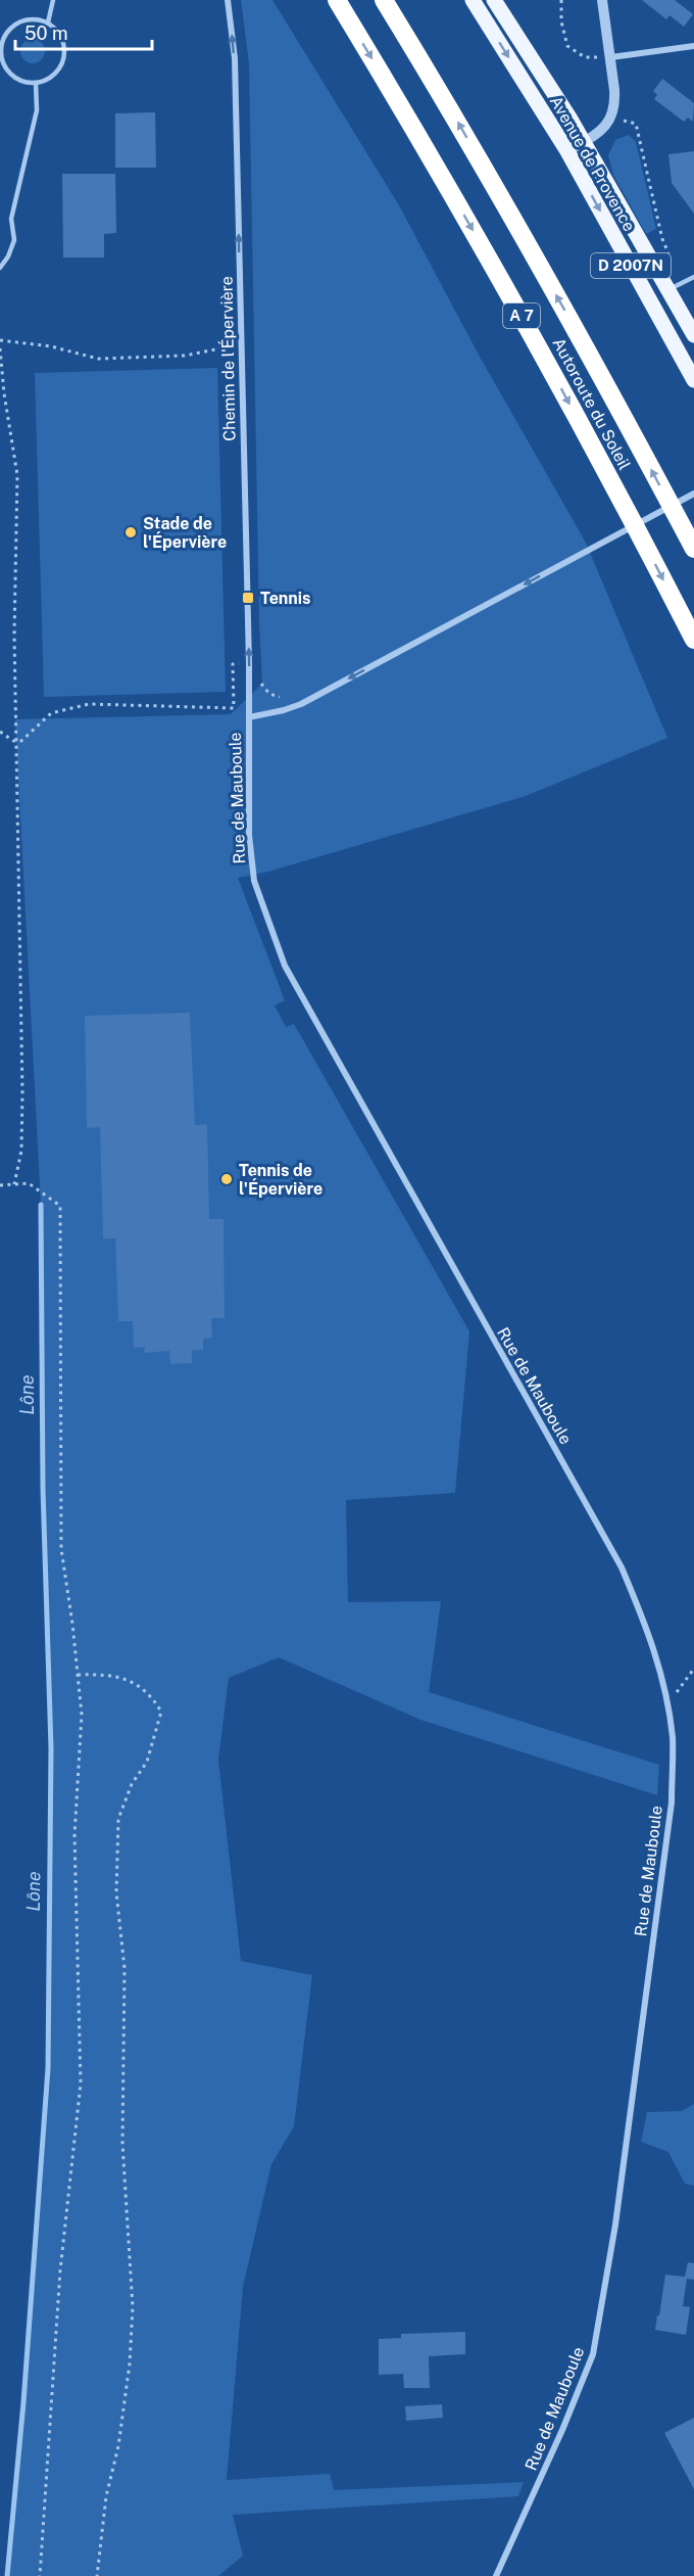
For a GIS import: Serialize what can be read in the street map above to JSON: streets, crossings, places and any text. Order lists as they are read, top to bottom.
{
  "streets": {
    "highway": ["A 7", "Autoroute du Soleil"],
    "main road": ["Avenue de Provence", "D 2007N"],
    "street": ["Chemin de l'Épervière", "Rue de Mauboule"]
  },
  "crossings": [
    ["Chemin de l'Épervière", "Rue de Mauboule"]
  ],
  "one_way": ["Chemin de l'Épervière"],
  "water": ["Lône"],
  "places": {
    "other": ["Stade de l'Épervière", "Tennis de l'Épervière"],
    "transit": ["Tennis"]
  },
  "scale_bar": "50 m"
}
